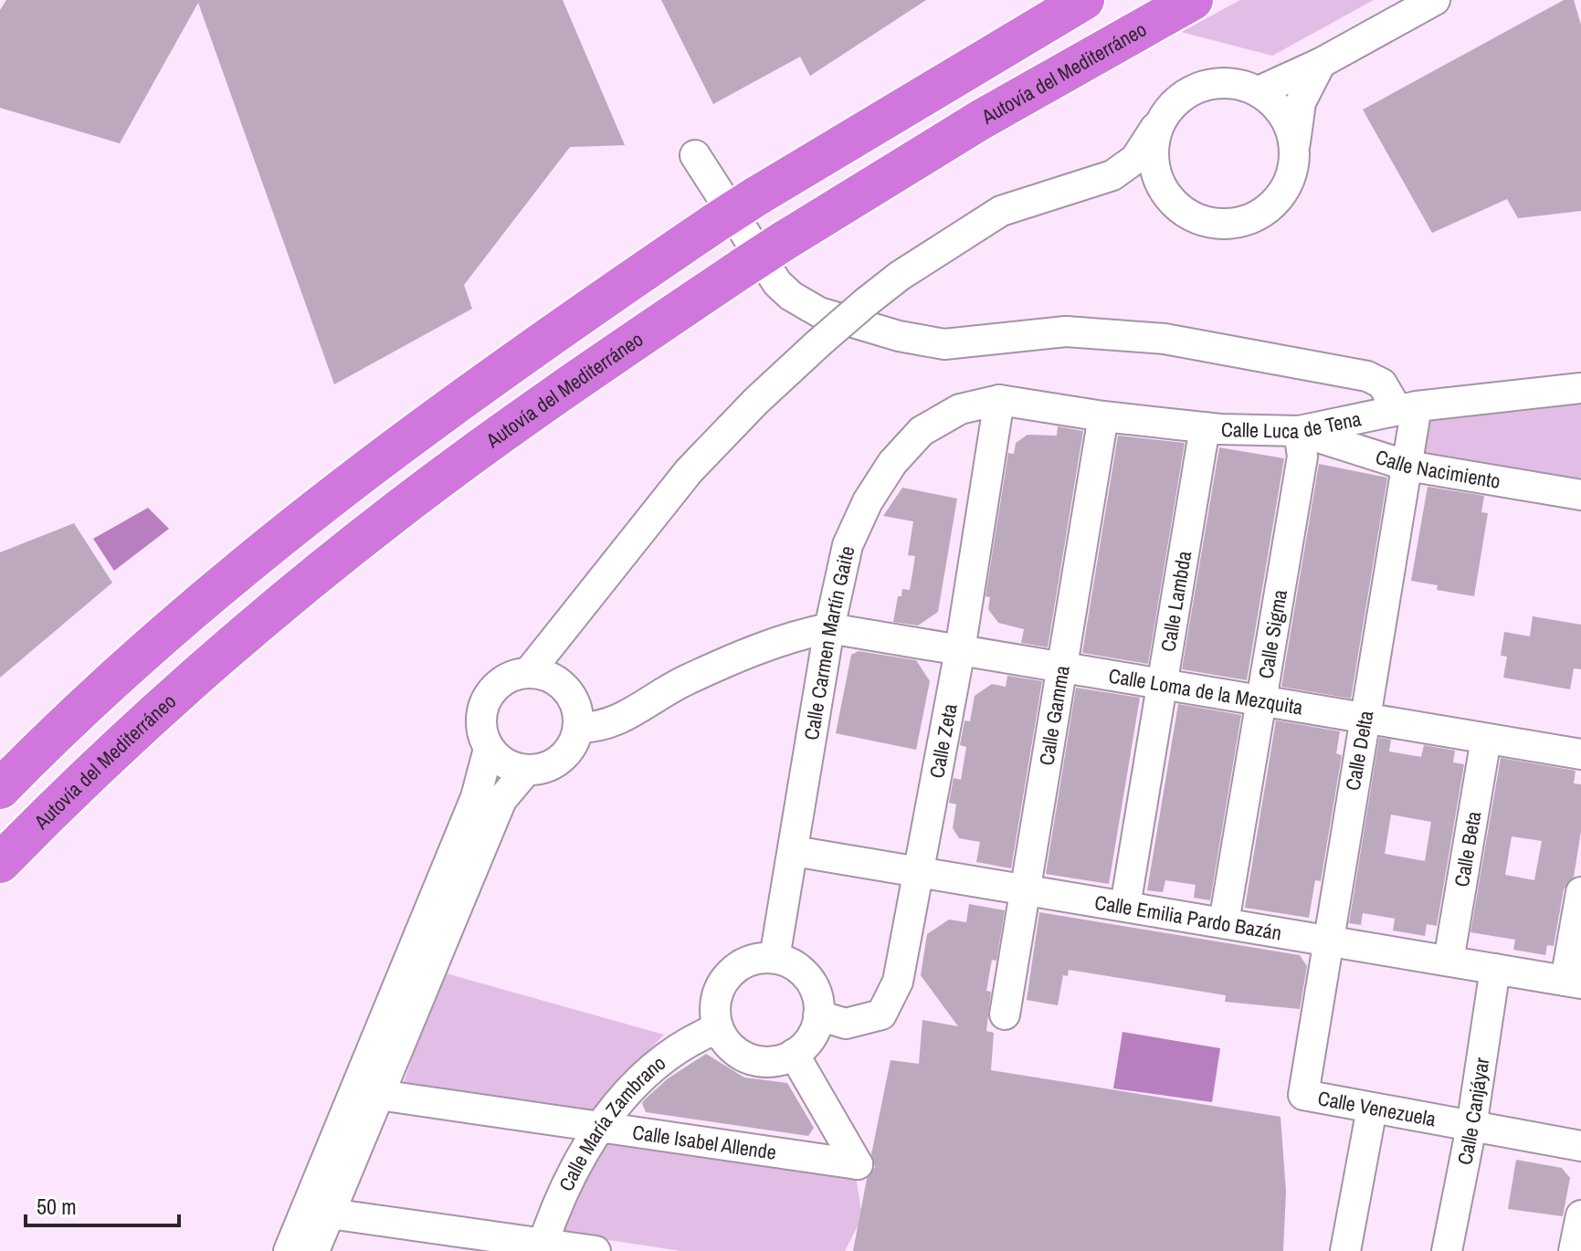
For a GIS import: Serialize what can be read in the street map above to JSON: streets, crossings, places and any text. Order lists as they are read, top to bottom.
{
  "streets": {
    "highway": ["Autovía del Mediterráneo"],
    "street": [
      "Calle Luca de Tena",
      "Calle Nacimiento",
      "Calle Lambda",
      "Calle Sigma",
      "Calle Carmen Martín Gaite",
      "Calle Loma de la Mezquita",
      "Calle Gamma",
      "Calle Zeta",
      "Calle Delta",
      "Calle Beta",
      "Calle Emilia Pardo Bazán",
      "Calle Venezuela",
      "Calle Canjáyar",
      "Calle María Zambrano",
      "Calle Isabel Allende"
    ]
  },
  "crossings": [
    ["Calle Luca de Tena", "Calle Nacimiento"],
    ["Calle Luca de Tena", "Calle Lambda"],
    ["Calle Luca de Tena", "Calle Sigma"],
    ["Calle Luca de Tena", "Calle Carmen Martín Gaite"],
    ["Calle Luca de Tena", "Calle Gamma"],
    ["Calle Luca de Tena", "Calle Zeta"],
    ["Calle Luca de Tena", "Calle Delta"],
    ["Calle Nacimiento", "Calle Sigma"],
    ["Calle Nacimiento", "Calle Delta"],
    ["Calle Lambda", "Calle Loma de la Mezquita"],
    ["Calle Lambda", "Calle Emilia Pardo Bazán"],
    ["Calle Sigma", "Calle Loma de la Mezquita"],
    ["Calle Sigma", "Calle Emilia Pardo Bazán"],
    ["Calle Carmen Martín Gaite", "Calle Loma de la Mezquita"],
    ["Calle Carmen Martín Gaite", "Calle Zeta"],
    ["Calle Carmen Martín Gaite", "Calle Emilia Pardo Bazán"],
    ["Calle Carmen Martín Gaite", "Calle María Zambrano"],
    ["Calle Carmen Martín Gaite", "Calle Isabel Allende"],
    ["Calle Loma de la Mezquita", "Calle Gamma"],
    ["Calle Loma de la Mezquita", "Calle Zeta"],
    ["Calle Loma de la Mezquita", "Calle Delta"],
    ["Calle Loma de la Mezquita", "Calle Beta"],
    ["Calle Gamma", "Calle Emilia Pardo Bazán"],
    ["Calle Zeta", "Calle Emilia Pardo Bazán"],
    ["Calle Zeta", "Calle María Zambrano"],
    ["Calle Zeta", "Calle Isabel Allende"],
    ["Calle Delta", "Calle Emilia Pardo Bazán"],
    ["Calle Delta", "Calle Venezuela"],
    ["Calle Beta", "Calle Emilia Pardo Bazán"],
    ["Calle Emilia Pardo Bazán", "Calle Canjáyar"],
    ["Calle Venezuela", "Calle Canjáyar"],
    ["Calle María Zambrano", "Calle Isabel Allende"]
  ],
  "scale_bar": "50 m"
}
